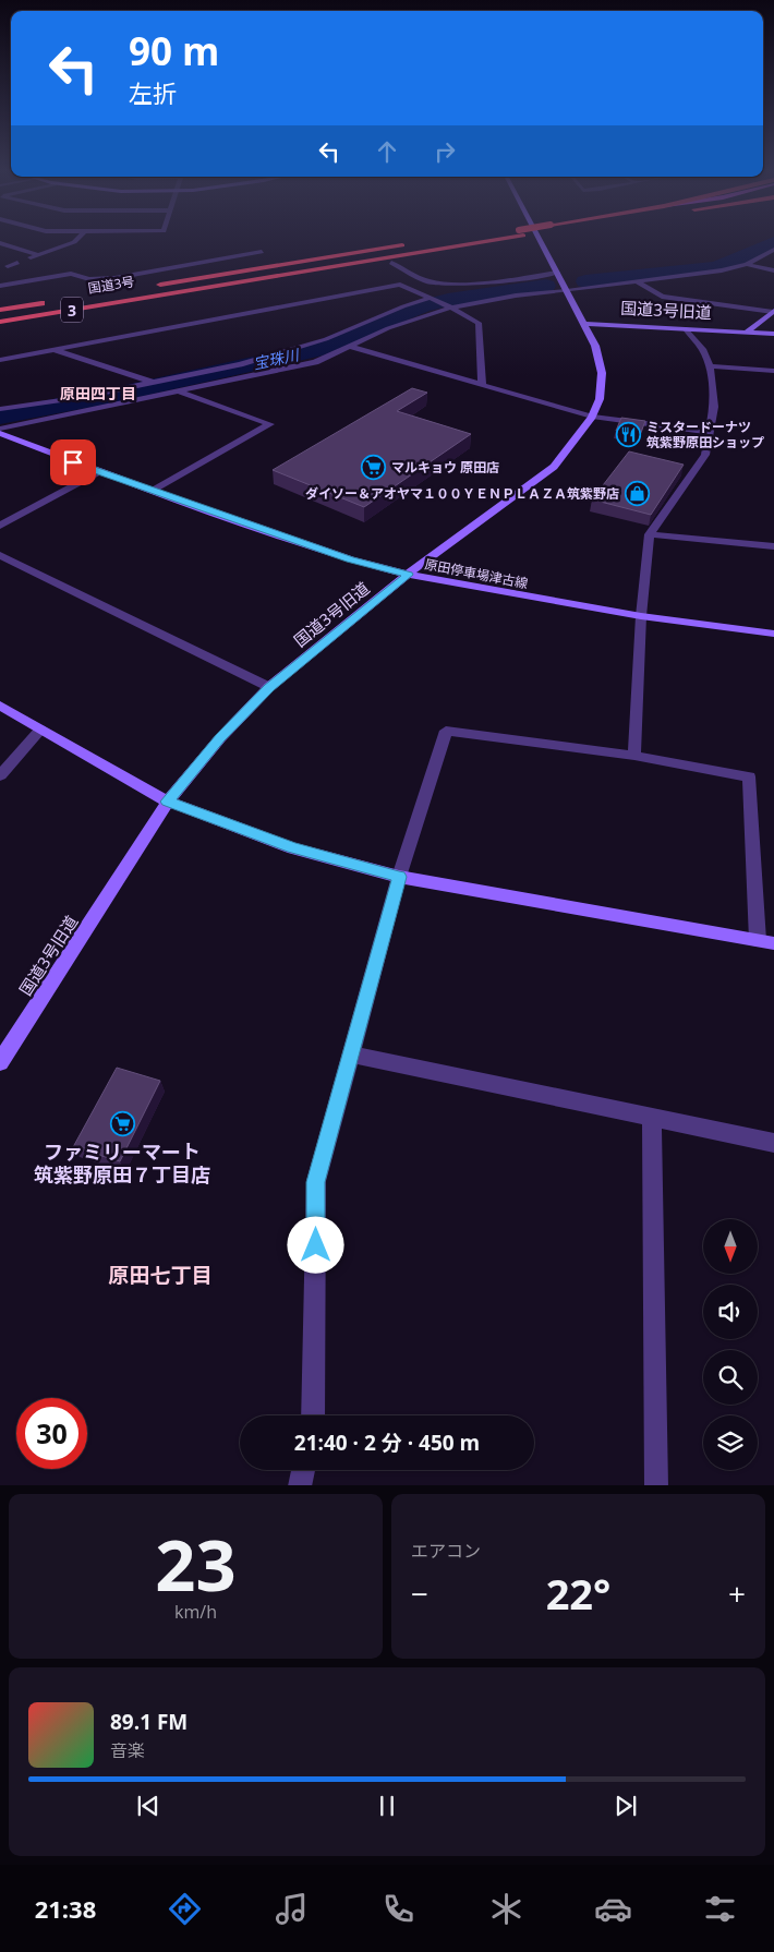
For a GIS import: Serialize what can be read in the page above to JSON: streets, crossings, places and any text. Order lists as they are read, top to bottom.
{
  "streets": {
    "highway": ["国道3号", "3"],
    "street": ["国道3号旧道", "原田停車場津古線"]
  },
  "crossings": [
    ["国道3号旧道", "原田停車場津古線"]
  ],
  "districts": ["原田四丁目", "原田七丁目"],
  "water": ["宝珠川"],
  "places": {
    "restaurant": ["ミスタードーナツ 筑紫野原田ショップ"],
    "supermarket": ["マルキョウ 原田店", "ファミリーマート 筑紫野原田７丁目店"],
    "shop": ["ダイソー＆アオヤマ１００ＹＥＮＰＬＡＺＡ筑紫野店"]
  },
  "north": "bottom",
  "page": {
    "turn": ["90 m", "左折"],
    "limit": "30",
    "trip": "21:40 · 2 分 · 450 m",
    "tile": [
      ["23", "km/h"],
      "エアコン"
    ],
    "heat": ["−", "22°", "+"],
    "song": ["89.1 FM", "音楽"],
    "tabs": "21:38"
  }
}
